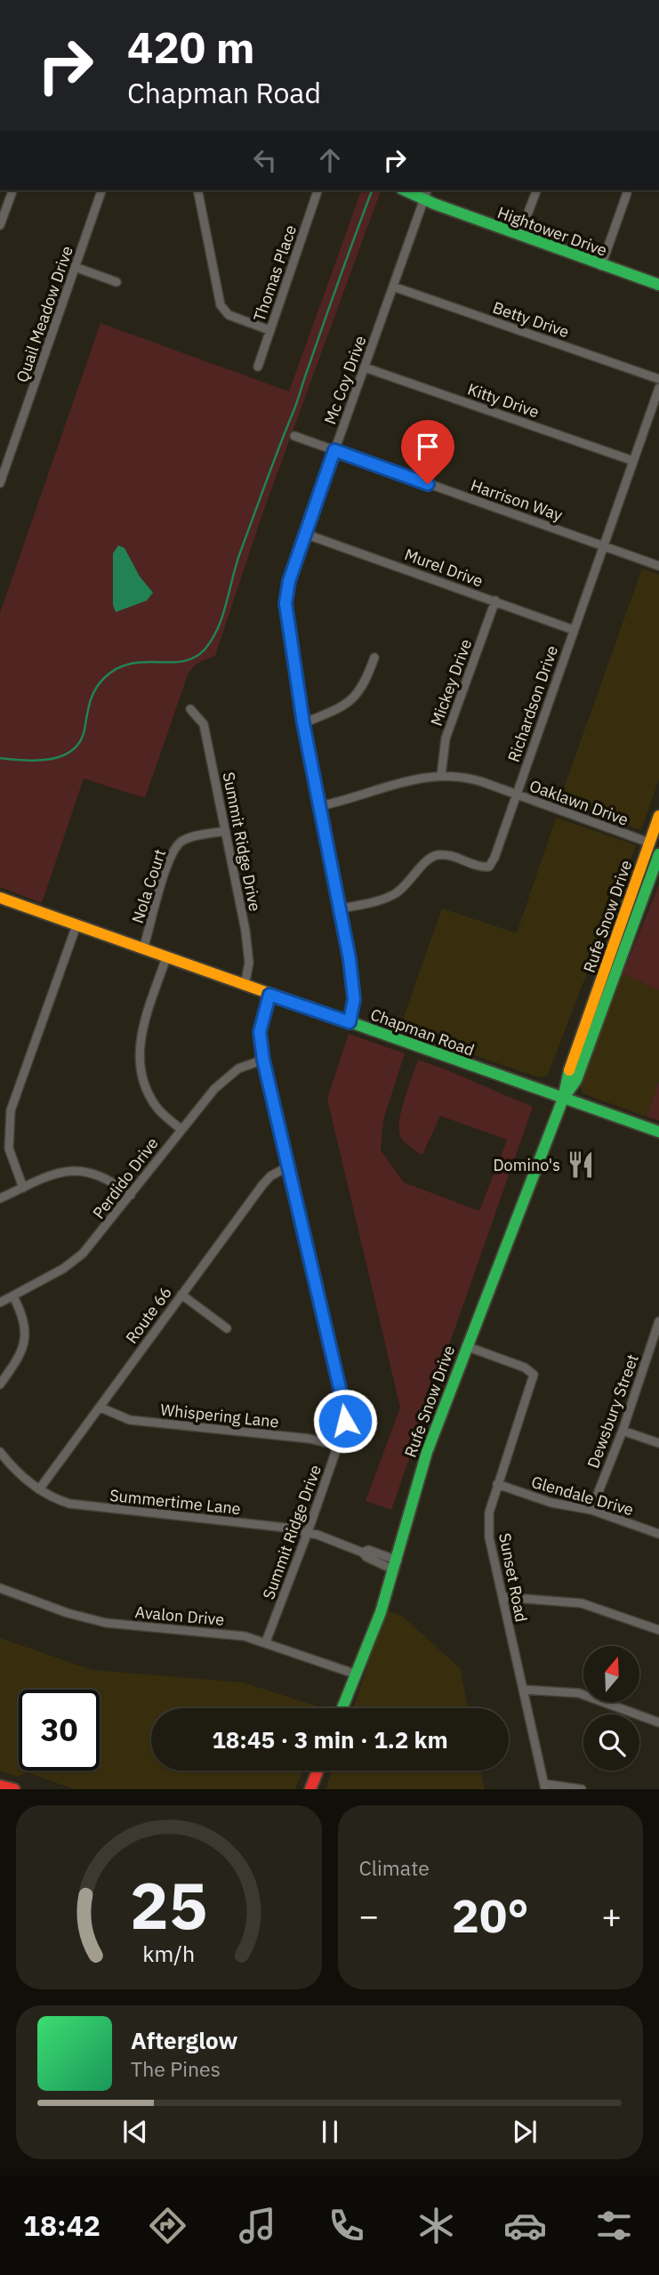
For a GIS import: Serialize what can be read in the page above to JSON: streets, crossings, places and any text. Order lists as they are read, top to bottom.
{
  "streets": {
    "main road": ["Hightower Drive", "Rufe Snow Drive", "Chapman Road"],
    "street": [
      "Thomas Place",
      "Quail Meadow Drive",
      "Betty Drive",
      "Mc Coy Drive",
      "Kitty Drive",
      "Harrison Way",
      "Murel Drive",
      "Mickey Drive",
      "Richardson Drive",
      "Oaklawn Drive",
      "Summit Ridge Drive",
      "Nola Court",
      "Perdido Drive",
      "Route 66",
      "Dewsbury Street",
      "Whispering Lane",
      "Glendale Drive",
      "Summertime Lane",
      "Sunset Road",
      "Avalon Drive"
    ]
  },
  "crossings": [
    ["Hightower Drive", "Mc Coy Drive"],
    ["Betty Drive", "Mc Coy Drive"],
    ["Mc Coy Drive", "Kitty Drive"],
    ["Mc Coy Drive", "Harrison Way"],
    ["Mc Coy Drive", "Murel Drive"],
    ["Mc Coy Drive", "Richardson Drive"],
    ["Mc Coy Drive", "Oaklawn Drive"],
    ["Mc Coy Drive", "Chapman Road"],
    ["Kitty Drive", "Richardson Drive"],
    ["Harrison Way", "Richardson Drive"],
    ["Murel Drive", "Mickey Drive"],
    ["Murel Drive", "Richardson Drive"],
    ["Mickey Drive", "Oaklawn Drive"],
    ["Richardson Drive", "Oaklawn Drive"],
    ["Oaklawn Drive", "Rufe Snow Drive"],
    ["Summit Ridge Drive", "Nola Court"],
    ["Summit Ridge Drive", "Chapman Road"],
    ["Summit Ridge Drive", "Perdido Drive"],
    ["Summit Ridge Drive", "Route 66"],
    ["Summit Ridge Drive", "Whispering Lane"],
    ["Summit Ridge Drive", "Summertime Lane"],
    ["Summit Ridge Drive", "Avalon Drive"],
    ["Nola Court", "Chapman Road"],
    ["Rufe Snow Drive", "Chapman Road"],
    ["Rufe Snow Drive", "Summertime Lane"],
    ["Rufe Snow Drive", "Sunset Road"],
    ["Rufe Snow Drive", "Avalon Drive"],
    ["Route 66", "Whispering Lane"],
    ["Route 66", "Summertime Lane"],
    ["Dewsbury Street", "Glendale Drive"],
    ["Glendale Drive", "Sunset Road"]
  ],
  "places": {
    "restaurant": ["Domino's"]
  },
  "north": "top",
  "page": {
    "turn": ["420 m", "Chapman Road"],
    "limit": "30",
    "trip": "18:45 · 3 min · 1.2 km",
    "tile": "Climate",
    "heat": ["−", "20°", "+"],
    "song": ["Afterglow", "The Pines"],
    "tabs": "18:42",
    "gauge": ["25", "km/h"]
  }
}
